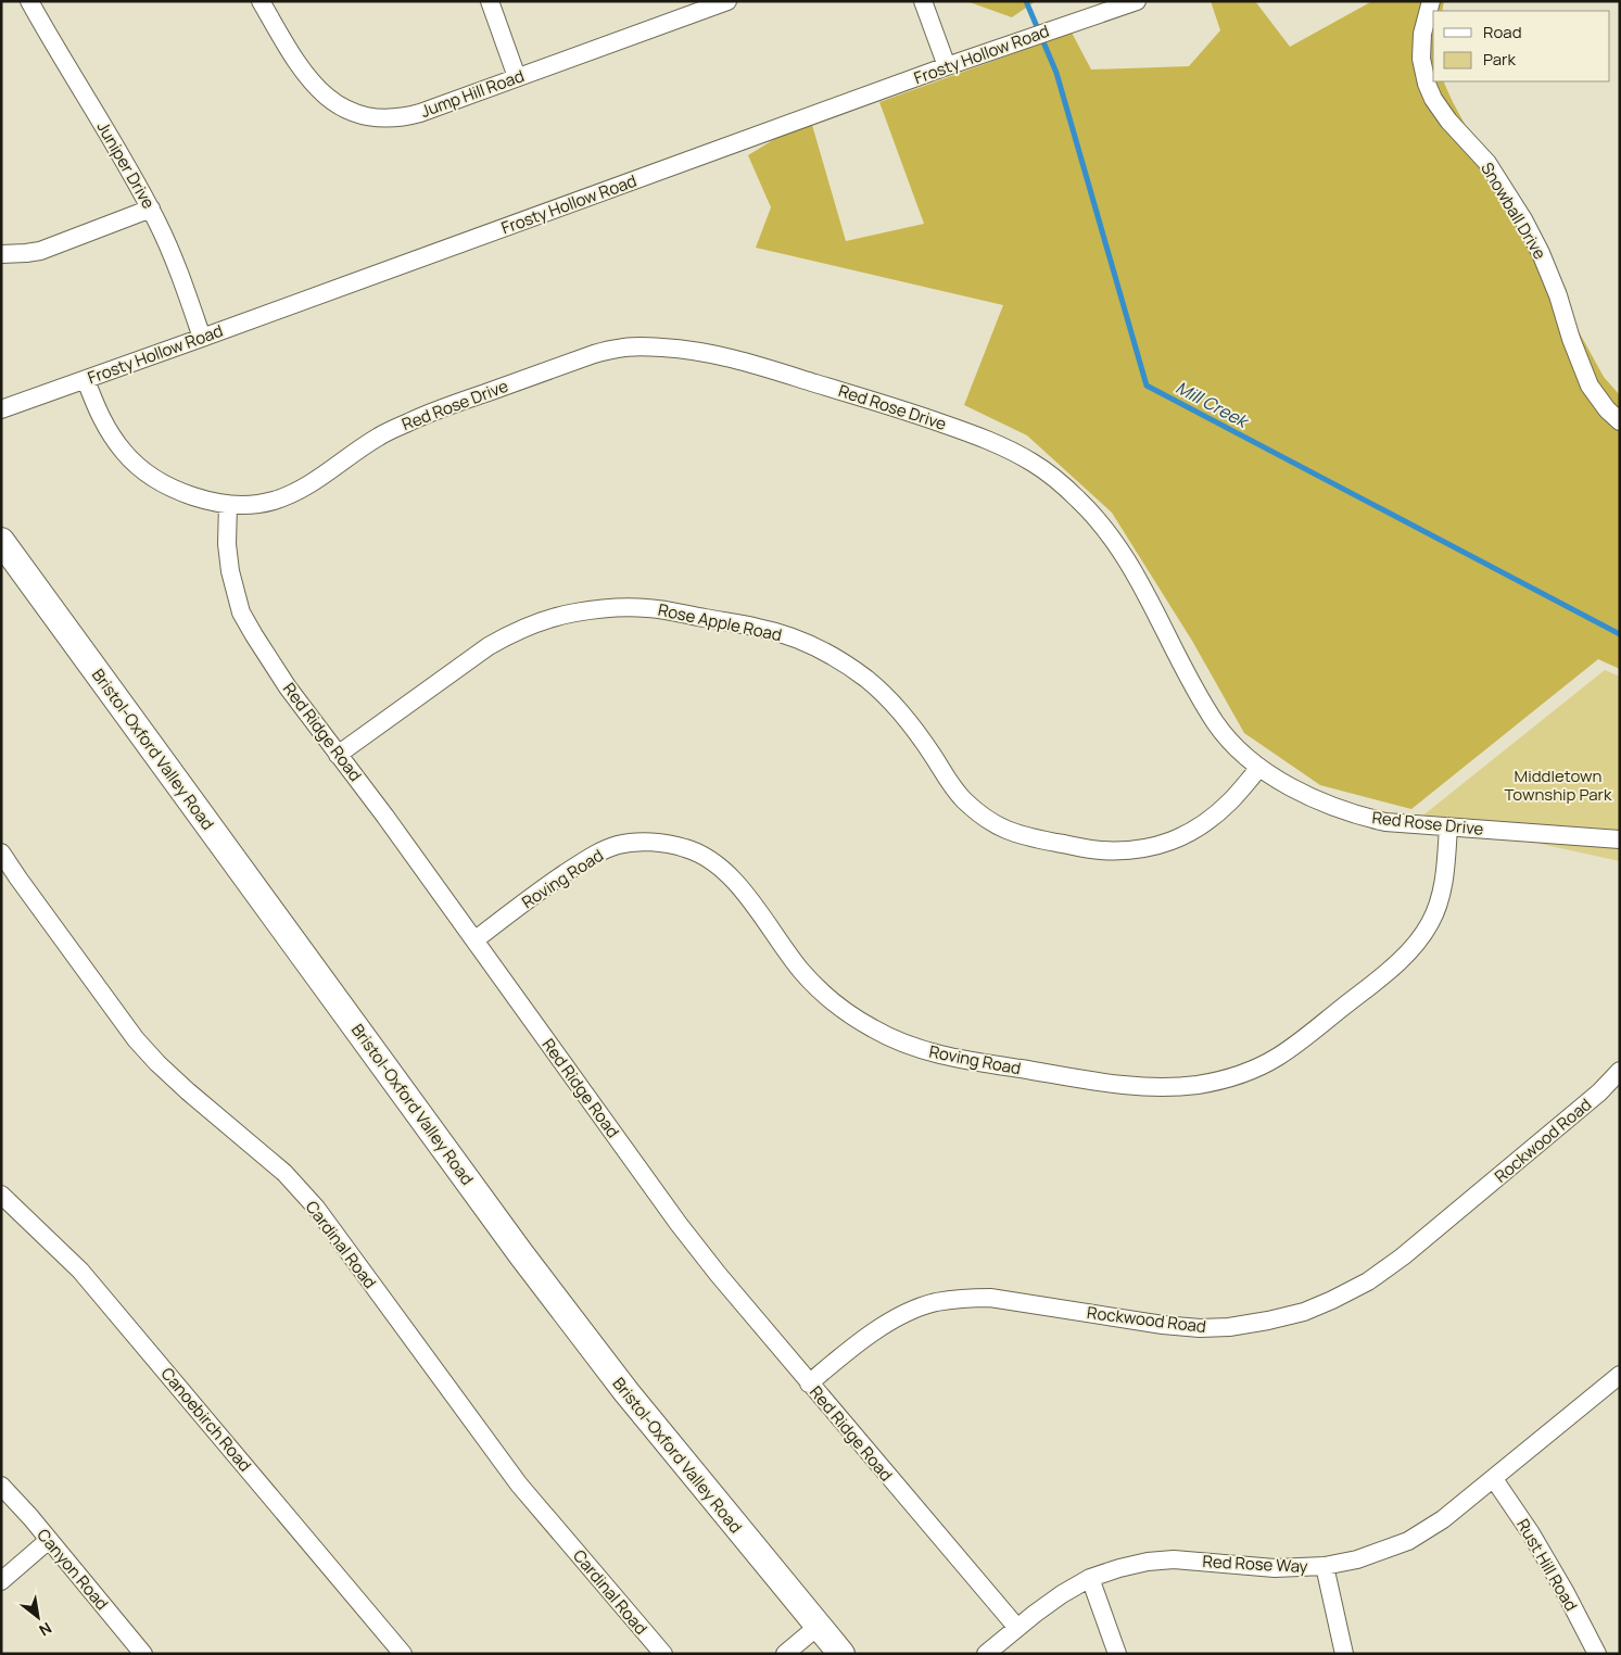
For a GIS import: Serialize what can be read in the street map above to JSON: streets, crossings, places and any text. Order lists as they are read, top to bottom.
{
  "streets": {
    "main road": ["Bristol-Oxford Valley Road"],
    "street": [
      "Frosty Hollow Road",
      "Jump Hill Road",
      "Juniper Drive",
      "Snowball Drive",
      "Red Rose Drive",
      "Rose Apple Road",
      "Red Ridge Road",
      "Roving Road",
      "Rockwood Road",
      "Cardinal Road",
      "Canoebirch Road",
      "Red Rose Way",
      "Rust Hill Road",
      "Canyon Road"
    ]
  },
  "crossings": [
    ["Frosty Hollow Road", "Juniper Drive"],
    ["Frosty Hollow Road", "Red Rose Drive"],
    ["Red Rose Drive", "Rose Apple Road"],
    ["Red Rose Drive", "Red Ridge Road"],
    ["Red Rose Drive", "Roving Road"],
    ["Rose Apple Road", "Red Ridge Road"],
    ["Red Ridge Road", "Roving Road"],
    ["Red Ridge Road", "Rockwood Road"],
    ["Red Ridge Road", "Red Rose Way"],
    ["Red Rose Way", "Rust Hill Road"]
  ],
  "water": ["Mill Creek"],
  "parks": ["Middletown Township Park"],
  "legend": ["Road", "Park"],
  "north": "bottom right"
}
